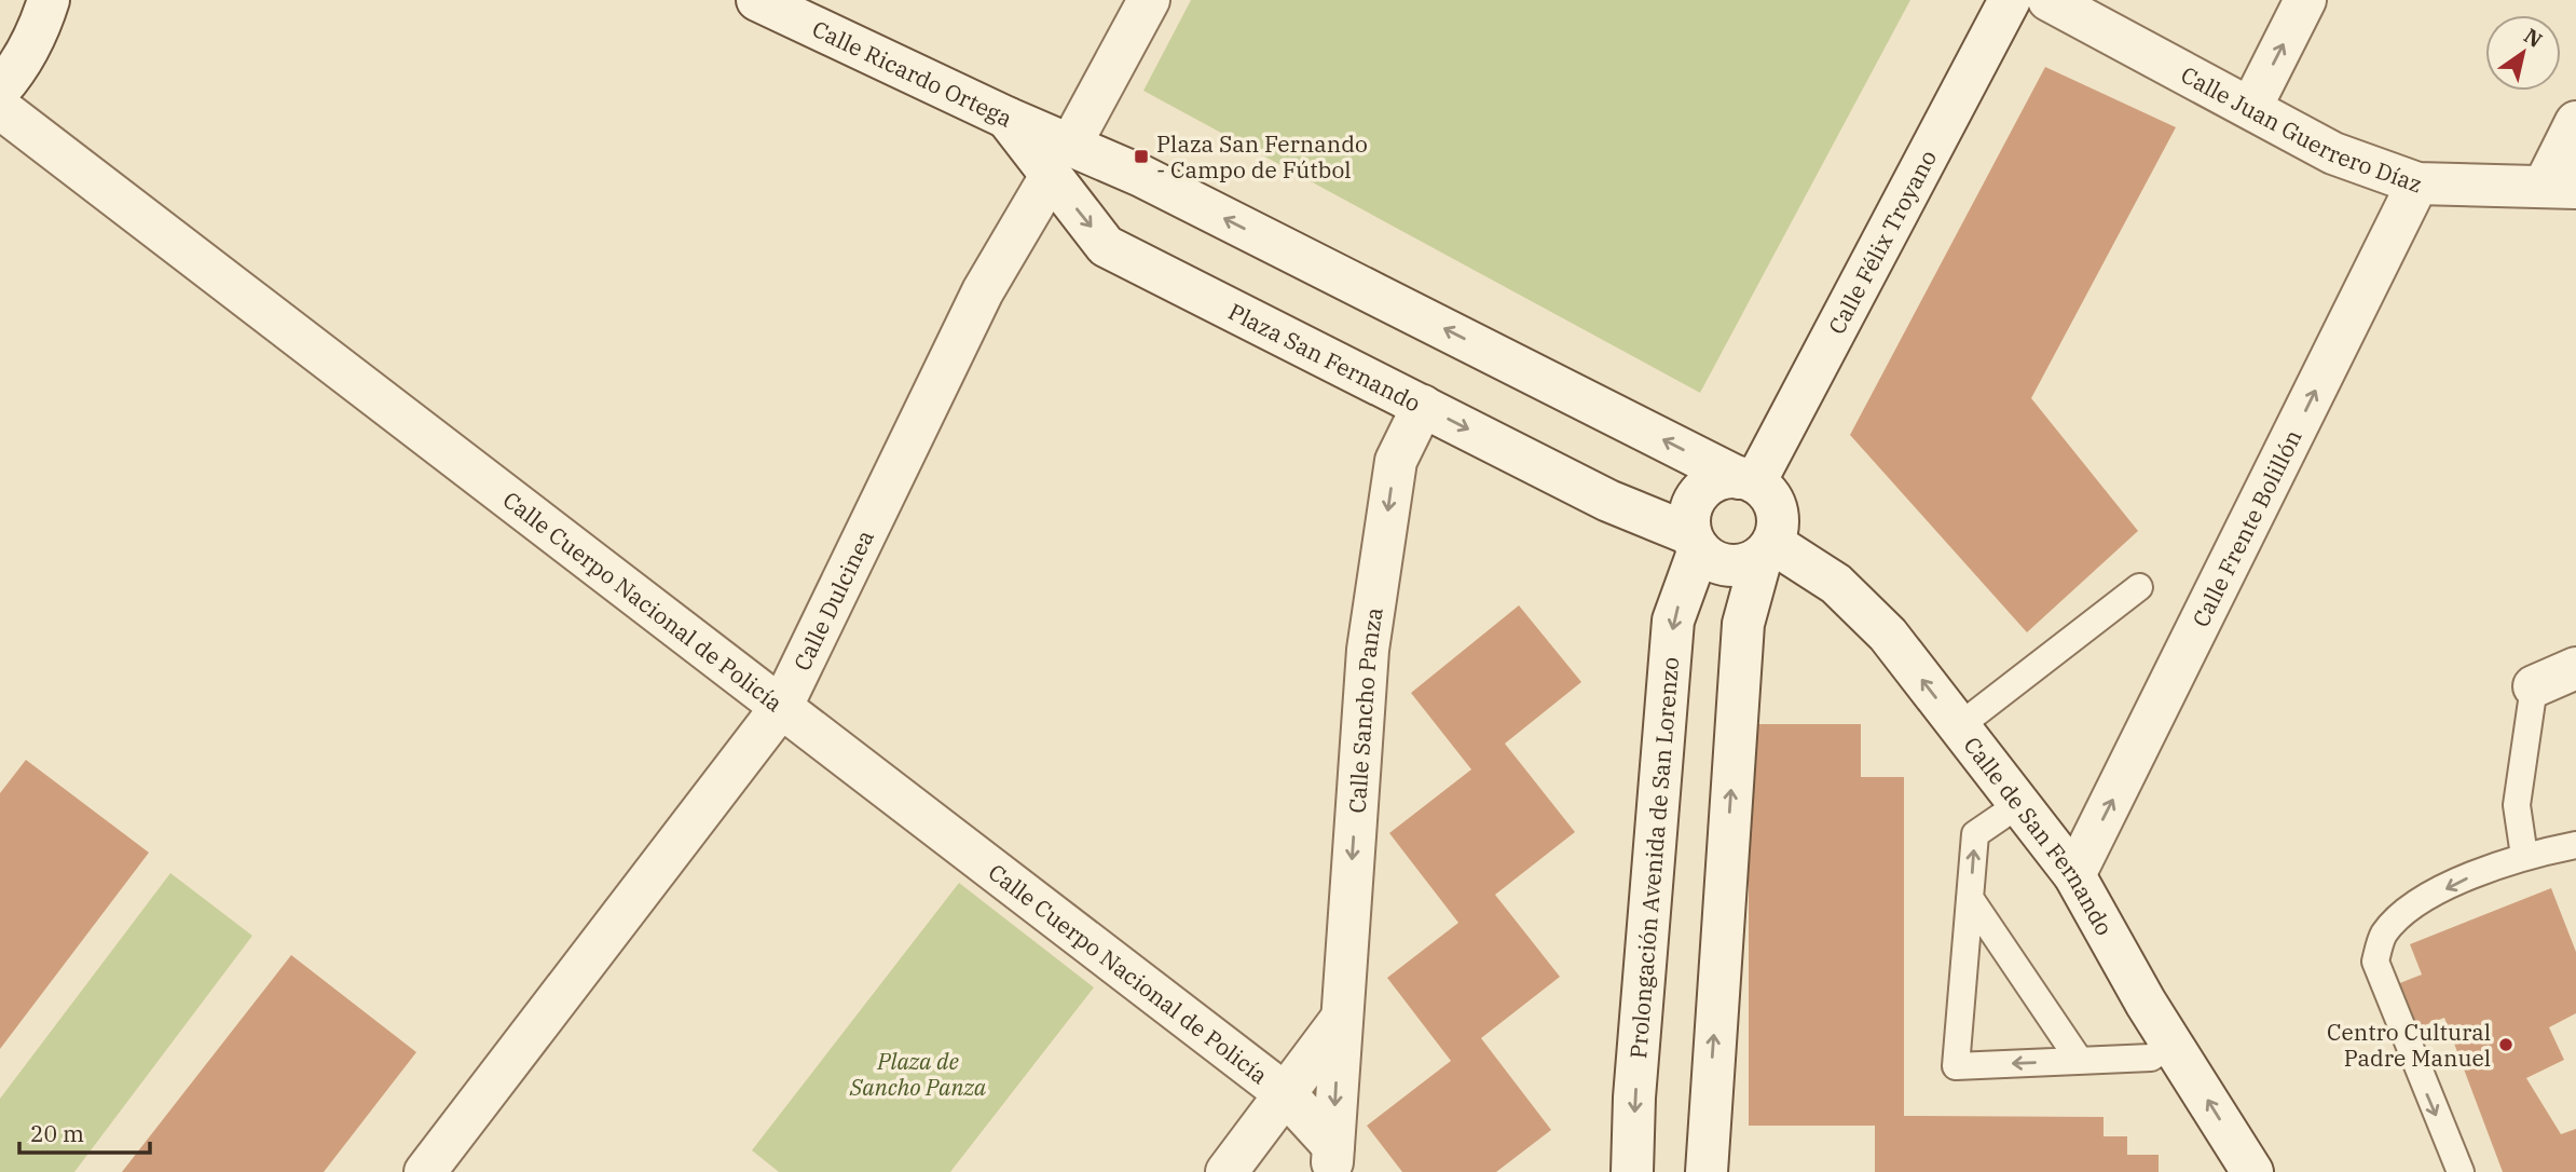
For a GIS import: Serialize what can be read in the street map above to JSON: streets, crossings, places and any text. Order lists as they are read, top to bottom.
{
  "streets": {
    "street": [
      "Calle Ricardo Ortega",
      "Calle Juan Guerrero Díaz",
      "Calle Félix Troyano",
      "Plaza San Fernando",
      "Calle Frente Bolillón",
      "Calle Cuerpo Nacional de Policía",
      "Calle Dulcinea",
      "Calle Sancho Panza",
      "Calle de San Fernando",
      "Prolongación Avenida de San Lorenzo"
    ]
  },
  "crossings": [
    ["Calle Ricardo Ortega", "Plaza San Fernando"],
    ["Calle Ricardo Ortega", "Calle Dulcinea"],
    ["Calle Juan Guerrero Díaz", "Calle Frente Bolillón"],
    ["Calle Félix Troyano", "Plaza San Fernando"],
    ["Calle Félix Troyano", "Calle de San Fernando"],
    ["Calle Félix Troyano", "Prolongación Avenida de San Lorenzo"],
    ["Plaza San Fernando", "Calle Dulcinea"],
    ["Plaza San Fernando", "Calle Sancho Panza"],
    ["Plaza San Fernando", "Calle de San Fernando"],
    ["Plaza San Fernando", "Prolongación Avenida de San Lorenzo"],
    ["Calle Frente Bolillón", "Calle de San Fernando"],
    ["Calle Cuerpo Nacional de Policía", "Calle Dulcinea"],
    ["Calle Cuerpo Nacional de Policía", "Calle Sancho Panza"],
    ["Calle de San Fernando", "Prolongación Avenida de San Lorenzo"]
  ],
  "one_way": ["Calle Frente Bolillón", "Calle Sancho Panza", "Calle de San Fernando"],
  "parks": ["Plaza de Sancho Panza"],
  "places": {
    "transit": ["Plaza San Fernando - Campo de Fútbol"],
    "other": ["Centro Cultural Padre Manuel"]
  },
  "scale_bar": "20 m",
  "north": "top right"
}
